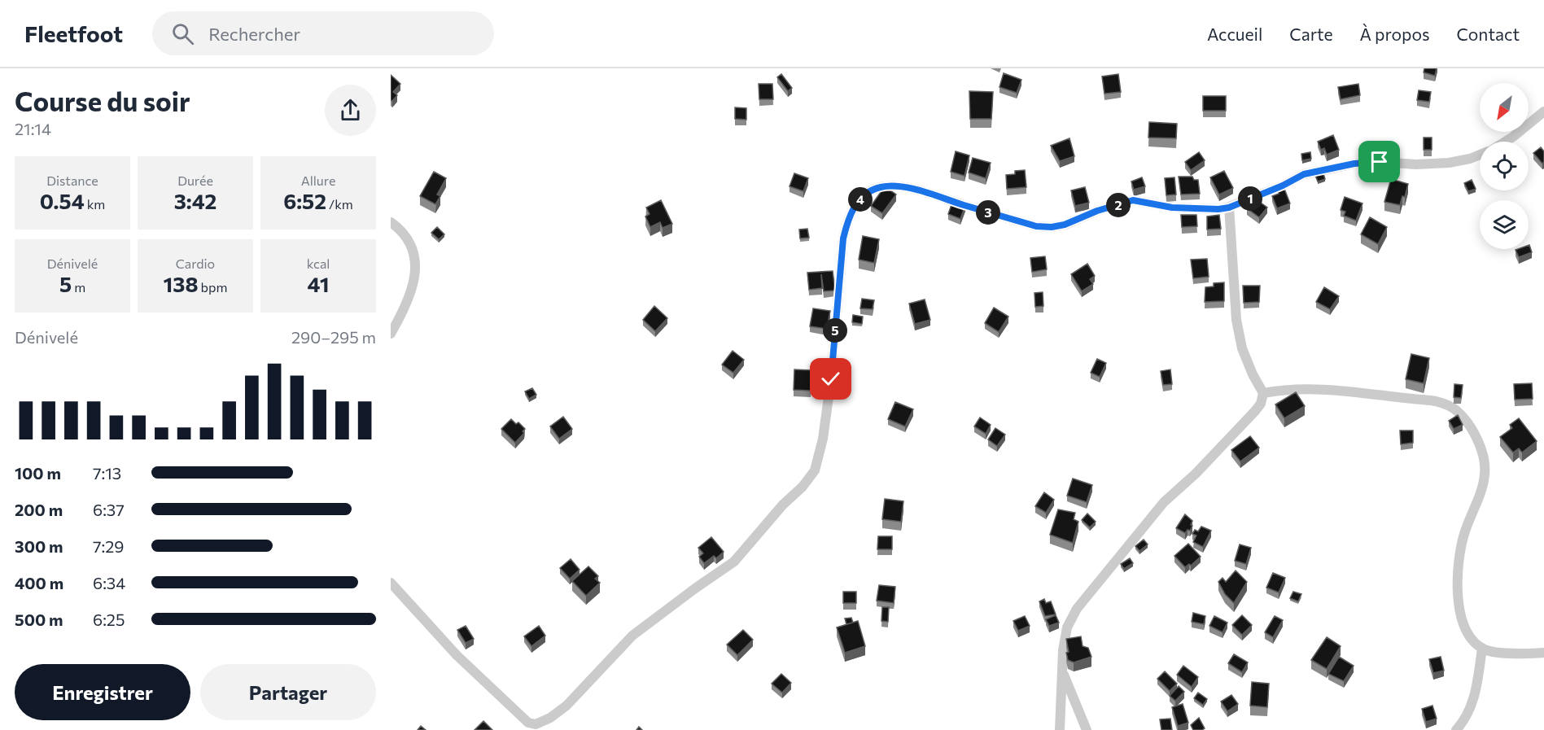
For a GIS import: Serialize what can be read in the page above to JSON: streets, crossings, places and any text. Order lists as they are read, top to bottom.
{
  "north": "bottom left",
  "page": {
    "header": "Fleetfoot",
    "search": "Rechercher",
    "nav": [
      "Accueil",
      "Carte",
      "À propos",
      "Contact"
    ],
    "heading": ["Course du soir", "21:14"],
    "stats": [
      ["Distance", "0.54 km"],
      ["Durée", "3:42"],
      ["Allure", "6:52 /km"],
      ["Dénivelé", "5 m"],
      ["Cardio", "138 bpm"],
      ["kcal", "41"]
    ],
    "pins": [
      "1",
      "4",
      "2",
      "3",
      "5"
    ],
    "chart": ["Dénivelé", "290–295 m"],
    "list": [
      {
        "name": "100 m",
        "note": "7:13"
      },
      {
        "name": "200 m",
        "note": "6:37"
      },
      {
        "name": "300 m",
        "note": "7:29"
      },
      {
        "name": "400 m",
        "note": "6:34"
      },
      {
        "name": "500 m",
        "note": "6:25"
      }
    ],
    "buttons": ["Enregistrer", "Partager"]
  }
}
